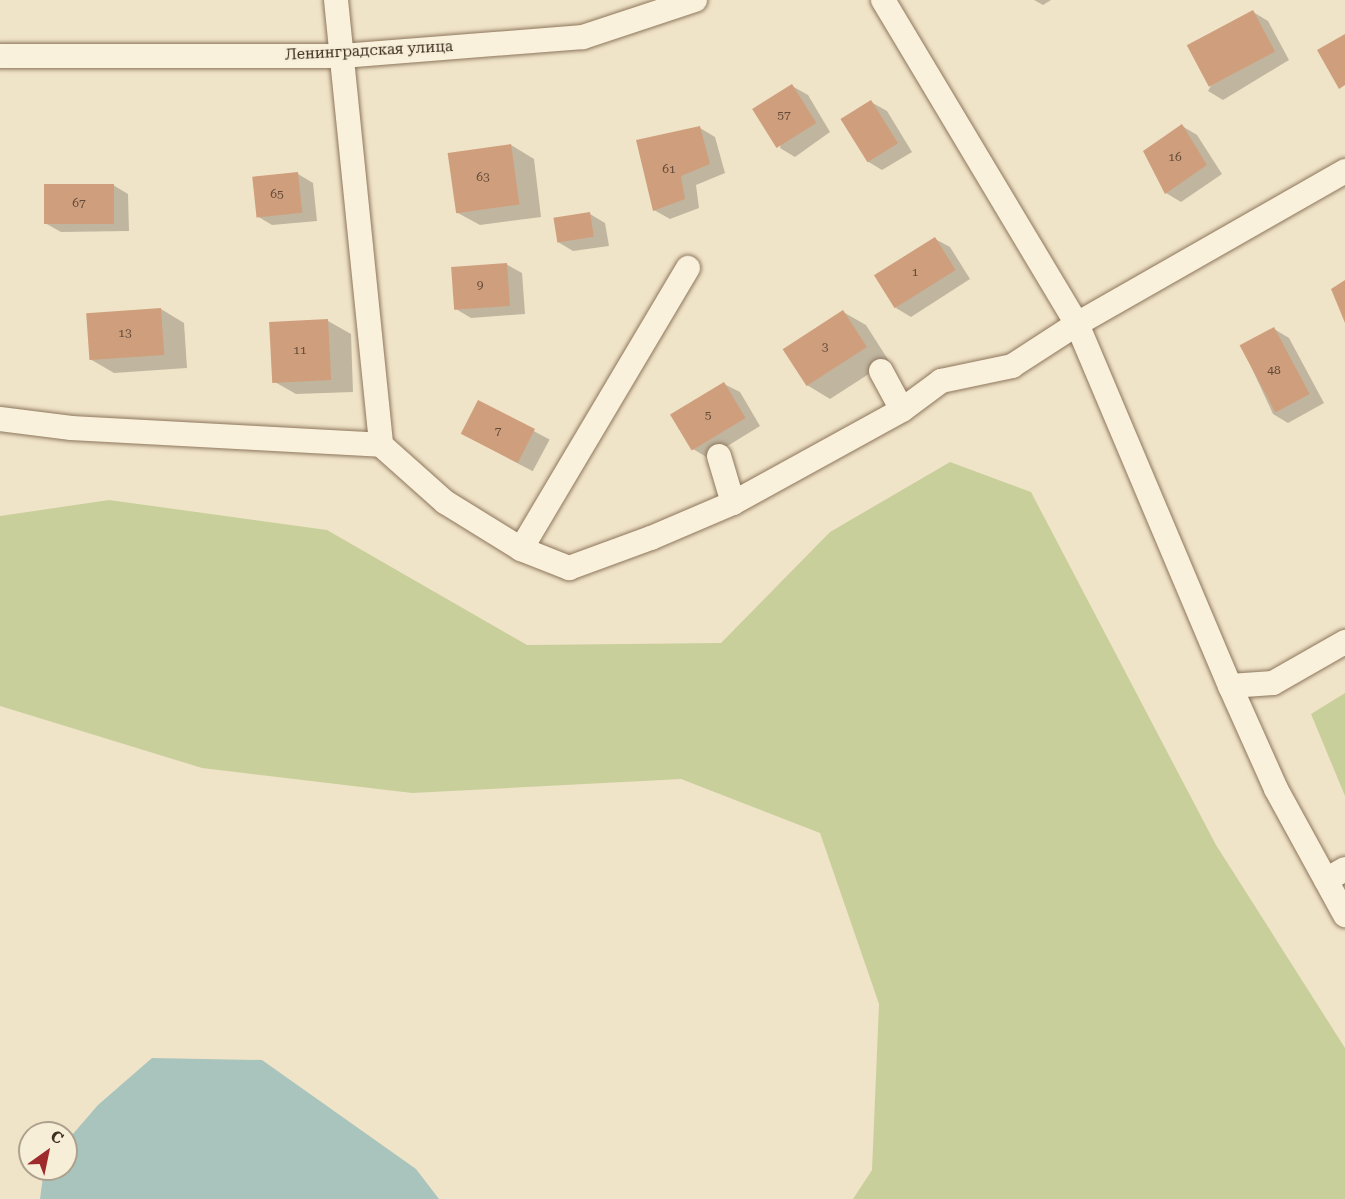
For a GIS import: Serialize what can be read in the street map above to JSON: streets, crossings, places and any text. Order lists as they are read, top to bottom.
{
  "streets": {
    "street": ["Ленинградская улица"]
  },
  "house_numbers": [
    "57",
    "16",
    "61",
    "63",
    "65",
    "67",
    "1",
    "9",
    "13",
    "3",
    "11",
    "48",
    "5",
    "7"
  ],
  "north": "top right"
}
